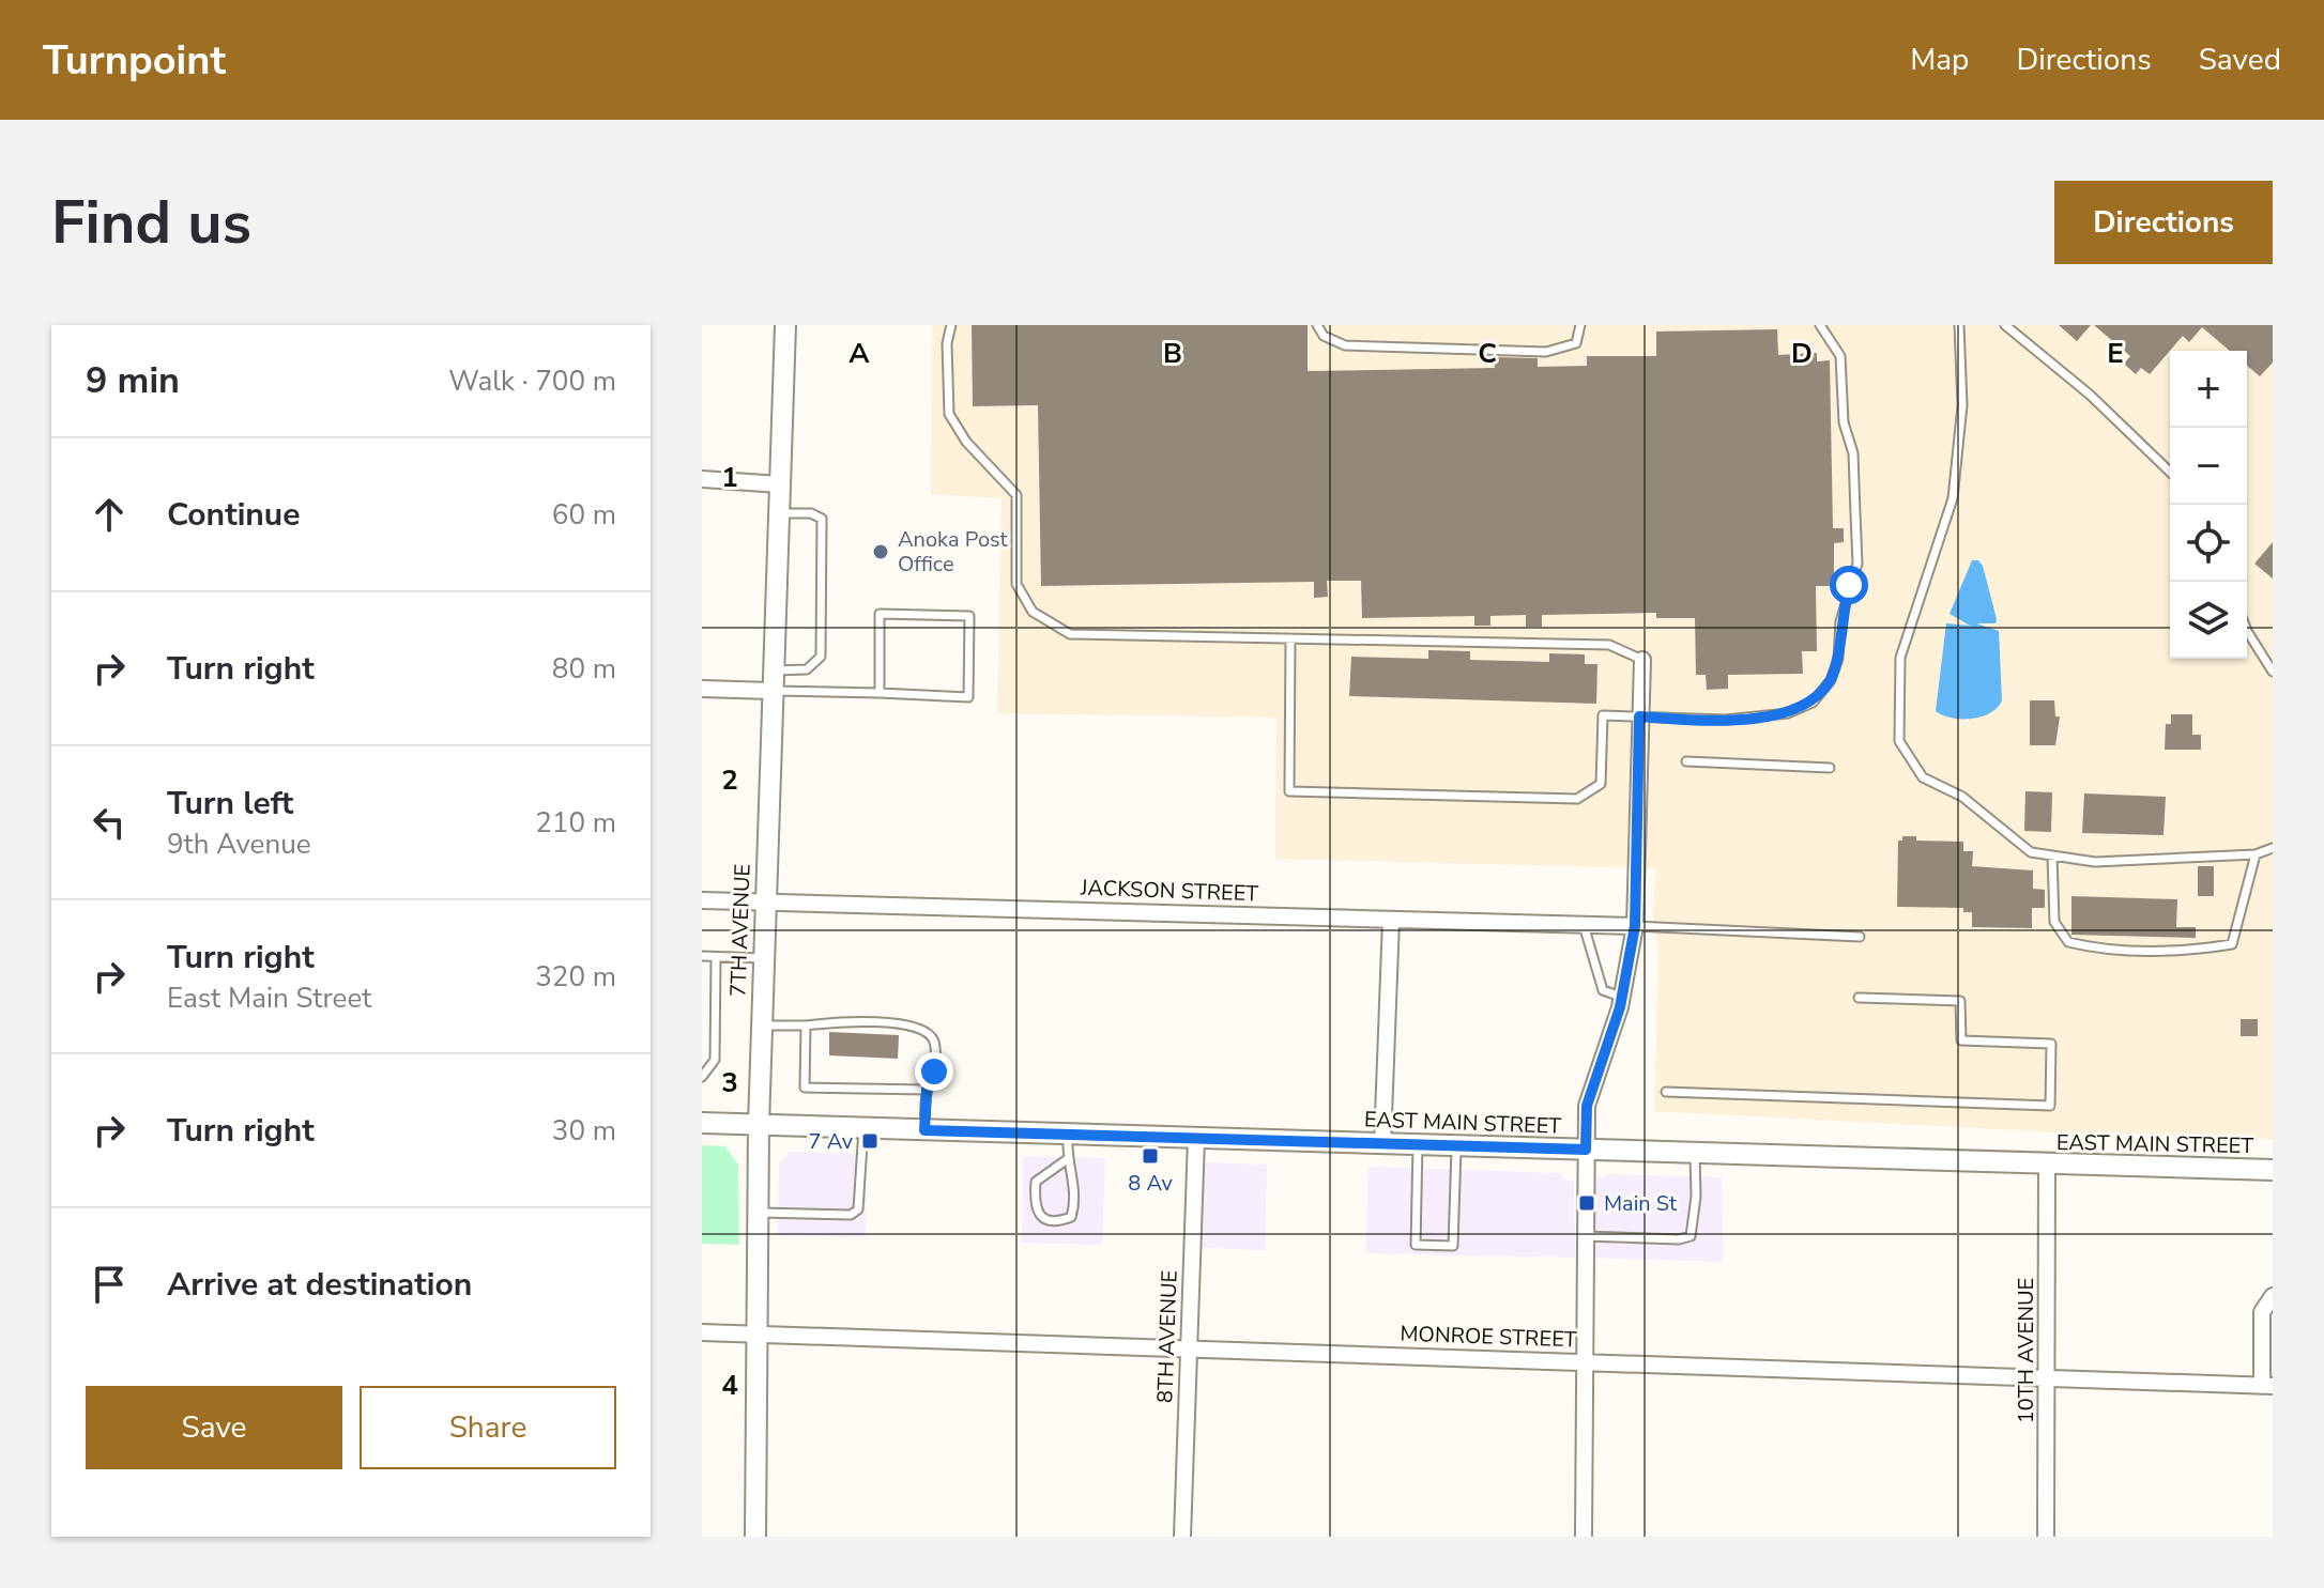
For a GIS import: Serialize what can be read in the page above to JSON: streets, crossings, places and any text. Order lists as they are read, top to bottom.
{
  "streets": {
    "main road": ["7TH AVENUE", "EAST MAIN STREET"],
    "street": [
      "JACKSON STREET",
      "8TH AVENUE",
      "MONROE STREET",
      "10TH AVENUE"
    ]
  },
  "crossings": [
    ["JACKSON STREET", "7TH AVENUE"],
    ["7TH AVENUE", "EAST MAIN STREET"],
    ["7TH AVENUE", "MONROE STREET"],
    ["EAST MAIN STREET", "8TH AVENUE"],
    ["EAST MAIN STREET", "10TH AVENUE"],
    ["8TH AVENUE", "MONROE STREET"],
    ["MONROE STREET", "10TH AVENUE"]
  ],
  "places": {
    "other": ["Anoka Post Office"],
    "transit": ["7 Av", "8 Av", "Main St"]
  },
  "page": {
    "header": "Turnpoint",
    "nav": ["Map", "Directions", "Saved"],
    "buttons": [
      "Directions",
      ["Save", "Share"]
    ],
    "title": "Find us",
    "heading": ["9 min", "Walk · 700 m"],
    "map_buttons": ["+", "−"],
    "list": [
      ["Continue", "60 m"],
      ["Turn right", "80 m"],
      ["Turn left", "9th Avenue", "210 m"],
      ["Turn right", "East Main Street", "320 m"],
      ["Turn right", "30 m"],
      "Arrive at destination"
    ]
  },
  "grid": {
    "columns": [
      "A",
      "B",
      "C",
      "D",
      "E"
    ],
    "rows": [
      "1",
      "2",
      "3",
      "4"
    ]
  }
}
